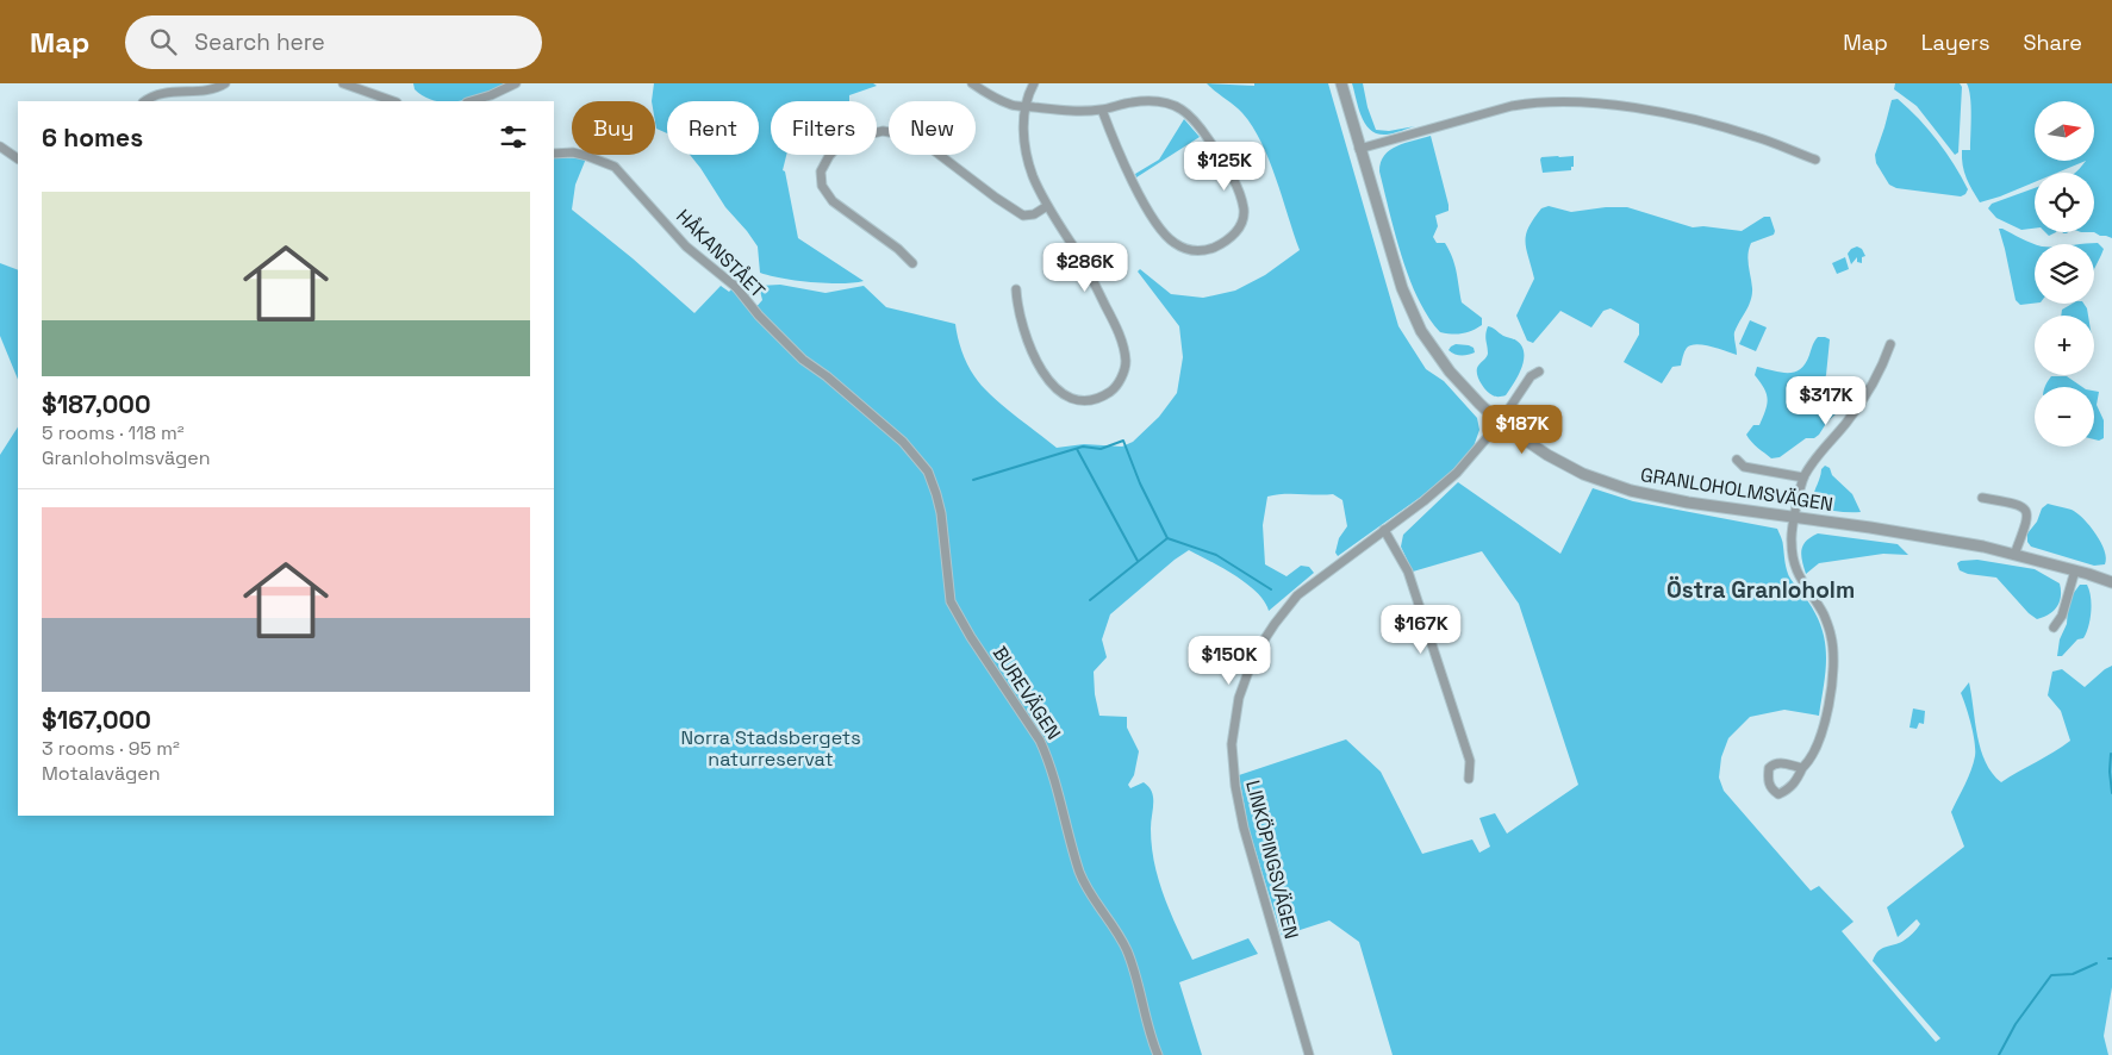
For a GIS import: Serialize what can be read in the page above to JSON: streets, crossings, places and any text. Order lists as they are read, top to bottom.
{
  "streets": {
    "street": [
      "HÅKANSTÅET",
      "GRANLOHOLMSVÄGEN",
      "BUREVÄGEN",
      "LINKÖPINGSVÄGEN"
    ]
  },
  "crossings": [
    ["HÅKANSTÅET", "BUREVÄGEN"],
    ["GRANLOHOLMSVÄGEN", "LINKÖPINGSVÄGEN"]
  ],
  "districts": ["Östra Granloholm"],
  "parks": ["Norra Stadsbergets naturreservat"],
  "north": "right",
  "page": {
    "header": "Map",
    "search": "Search here",
    "nav": ["Map", "Layers", "Share"],
    "map_buttons": ["+", "−"],
    "chip": [
      "Buy",
      "Rent",
      "Filters",
      "New"
    ],
    "heading": "6 homes",
    "price": [
      "$125K",
      "$286K",
      "$317K",
      "$187K",
      "$167K",
      "$150K"
    ],
    "list": [
      {
        "name": "$187,000",
        "note": "5 rooms · 118 m² · Granloholmsvägen"
      },
      {
        "name": "$167,000",
        "note": "3 rooms · 95 m² · Motalavägen"
      }
    ]
  }
}
